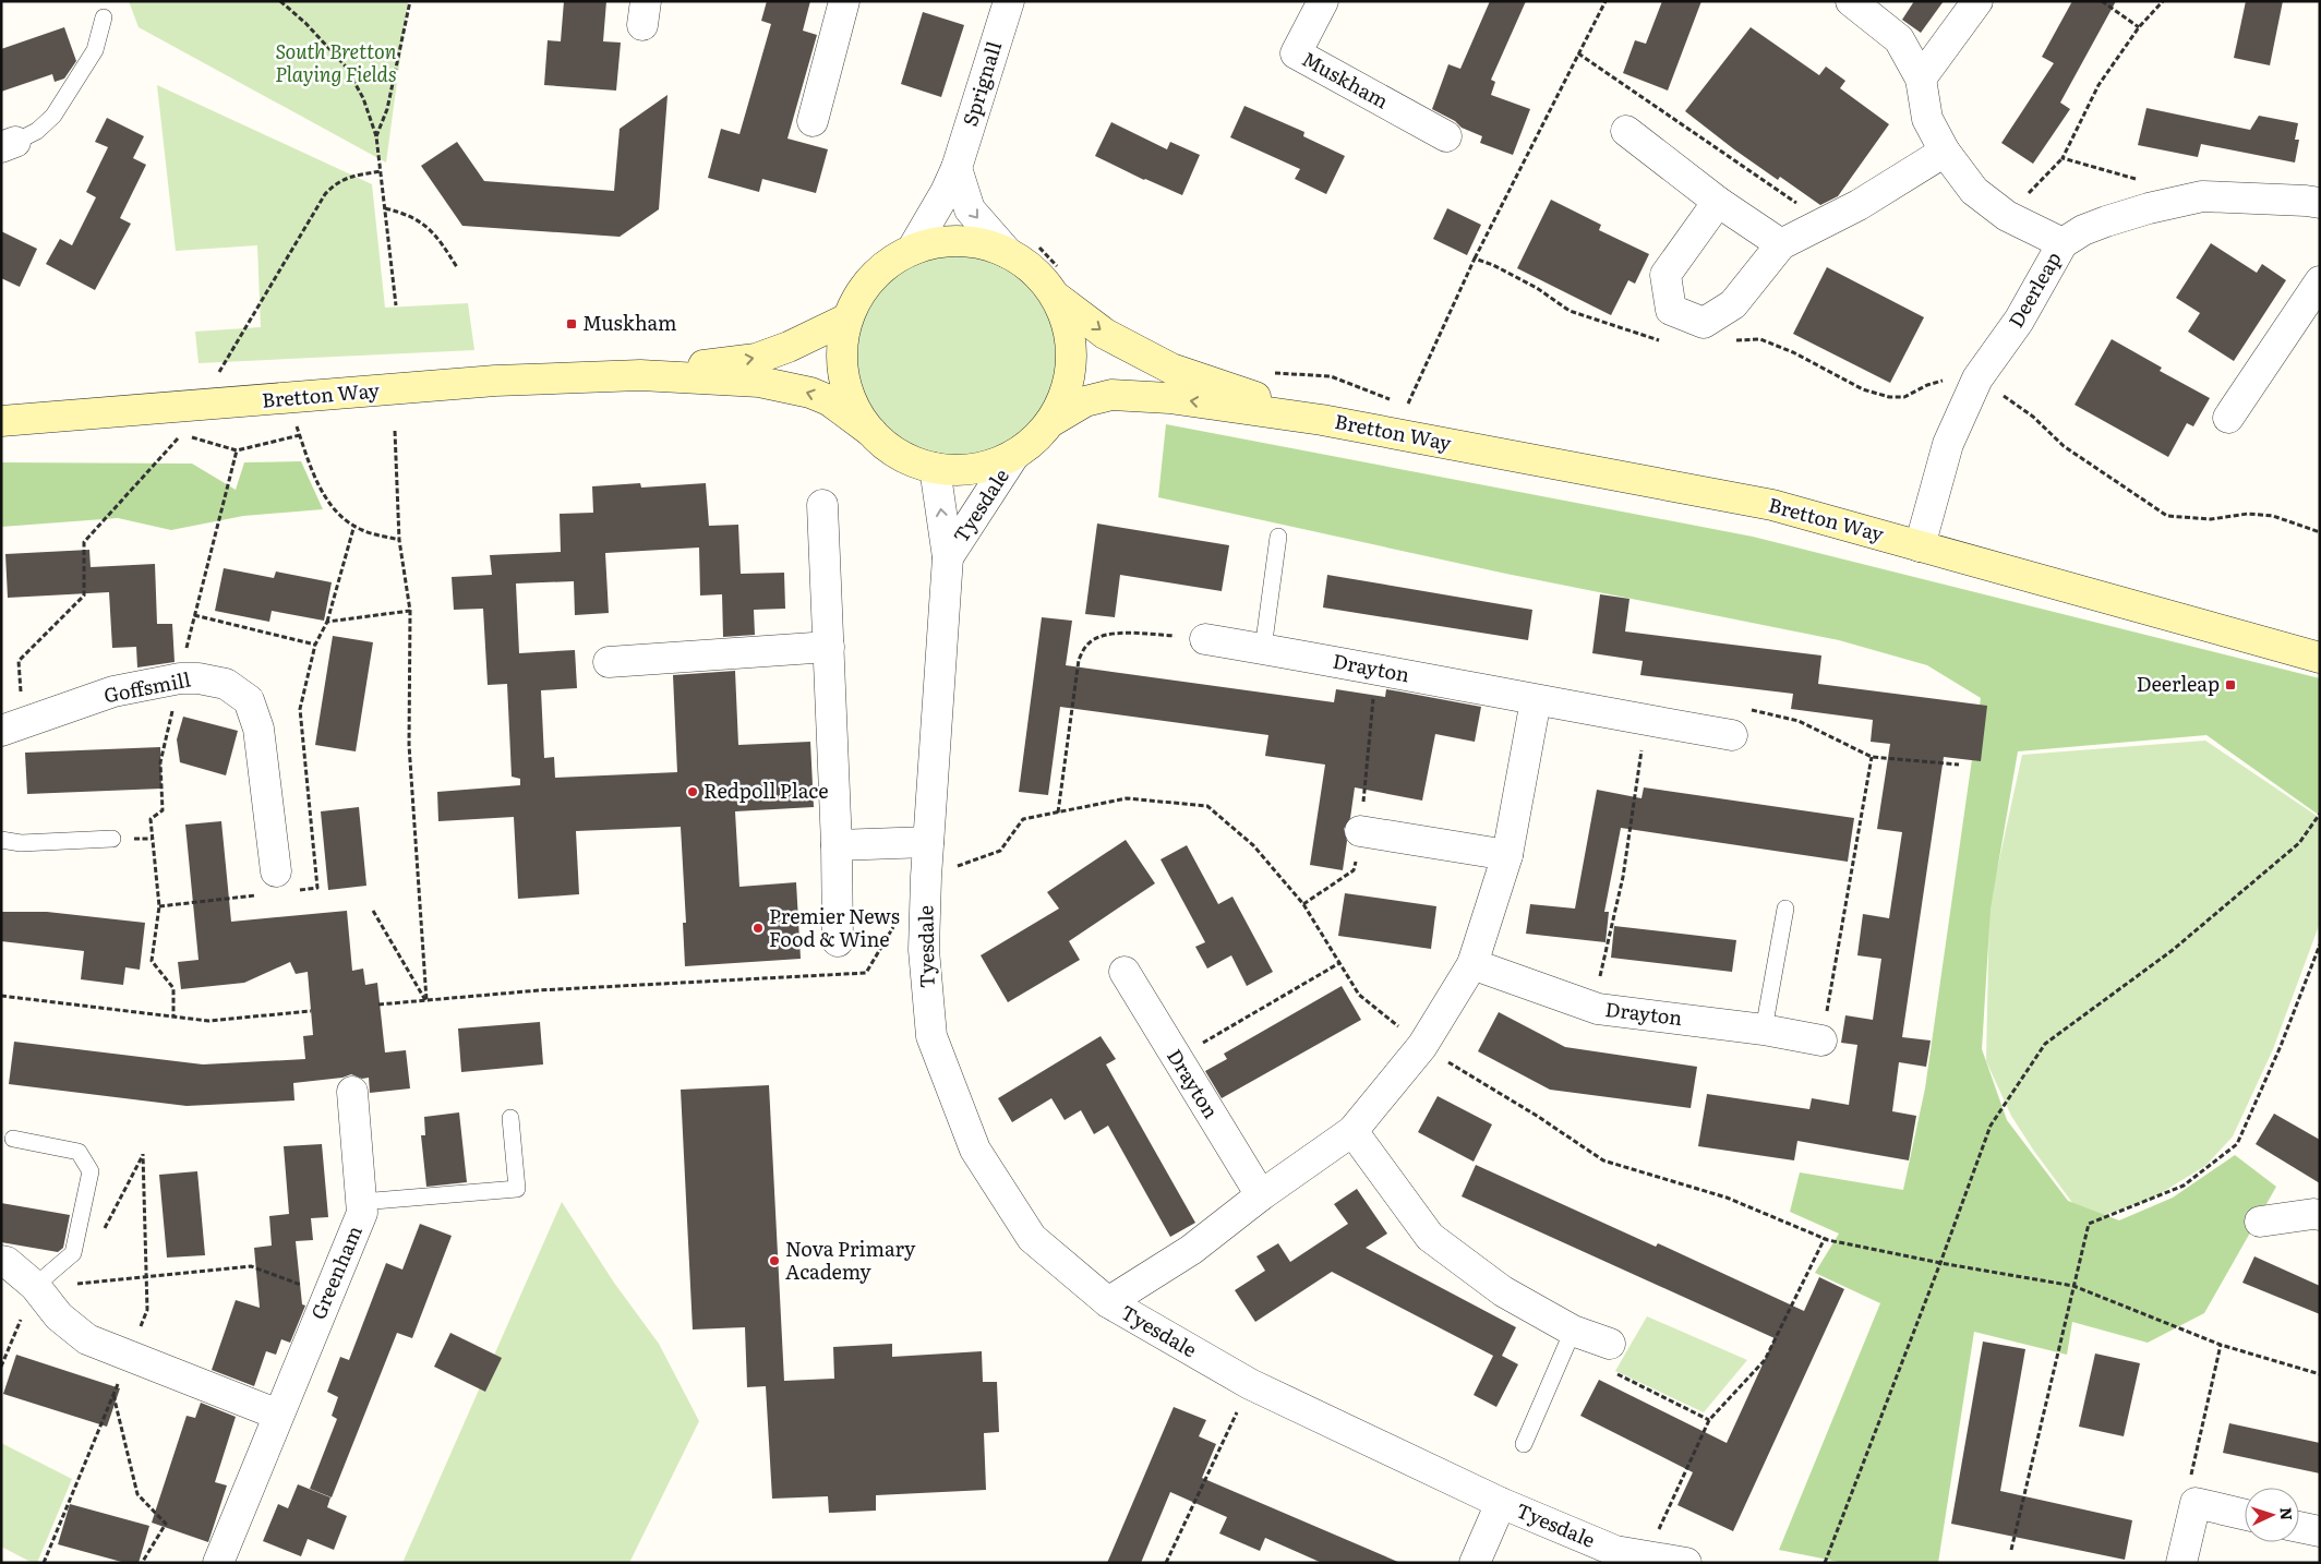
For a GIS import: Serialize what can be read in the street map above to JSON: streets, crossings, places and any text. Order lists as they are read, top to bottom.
{
  "streets": {
    "street": [
      "Muskham",
      "Sprignall",
      "Deerleap",
      "Bretton Way",
      "Tyesdale",
      "Drayton",
      "Goffsmill",
      "Greenham"
    ]
  },
  "crossings": [
    ["Deerleap", "Bretton Way"],
    ["Bretton Way", "Tyesdale"]
  ],
  "parks": ["South Bretton Playing Fields"],
  "places": {
    "transit": ["Muskham", "Deerleap"],
    "other": ["Redpoll Place", "Premier News Food & Wine", "Nova Primary Academy"]
  },
  "north": "right"
}
